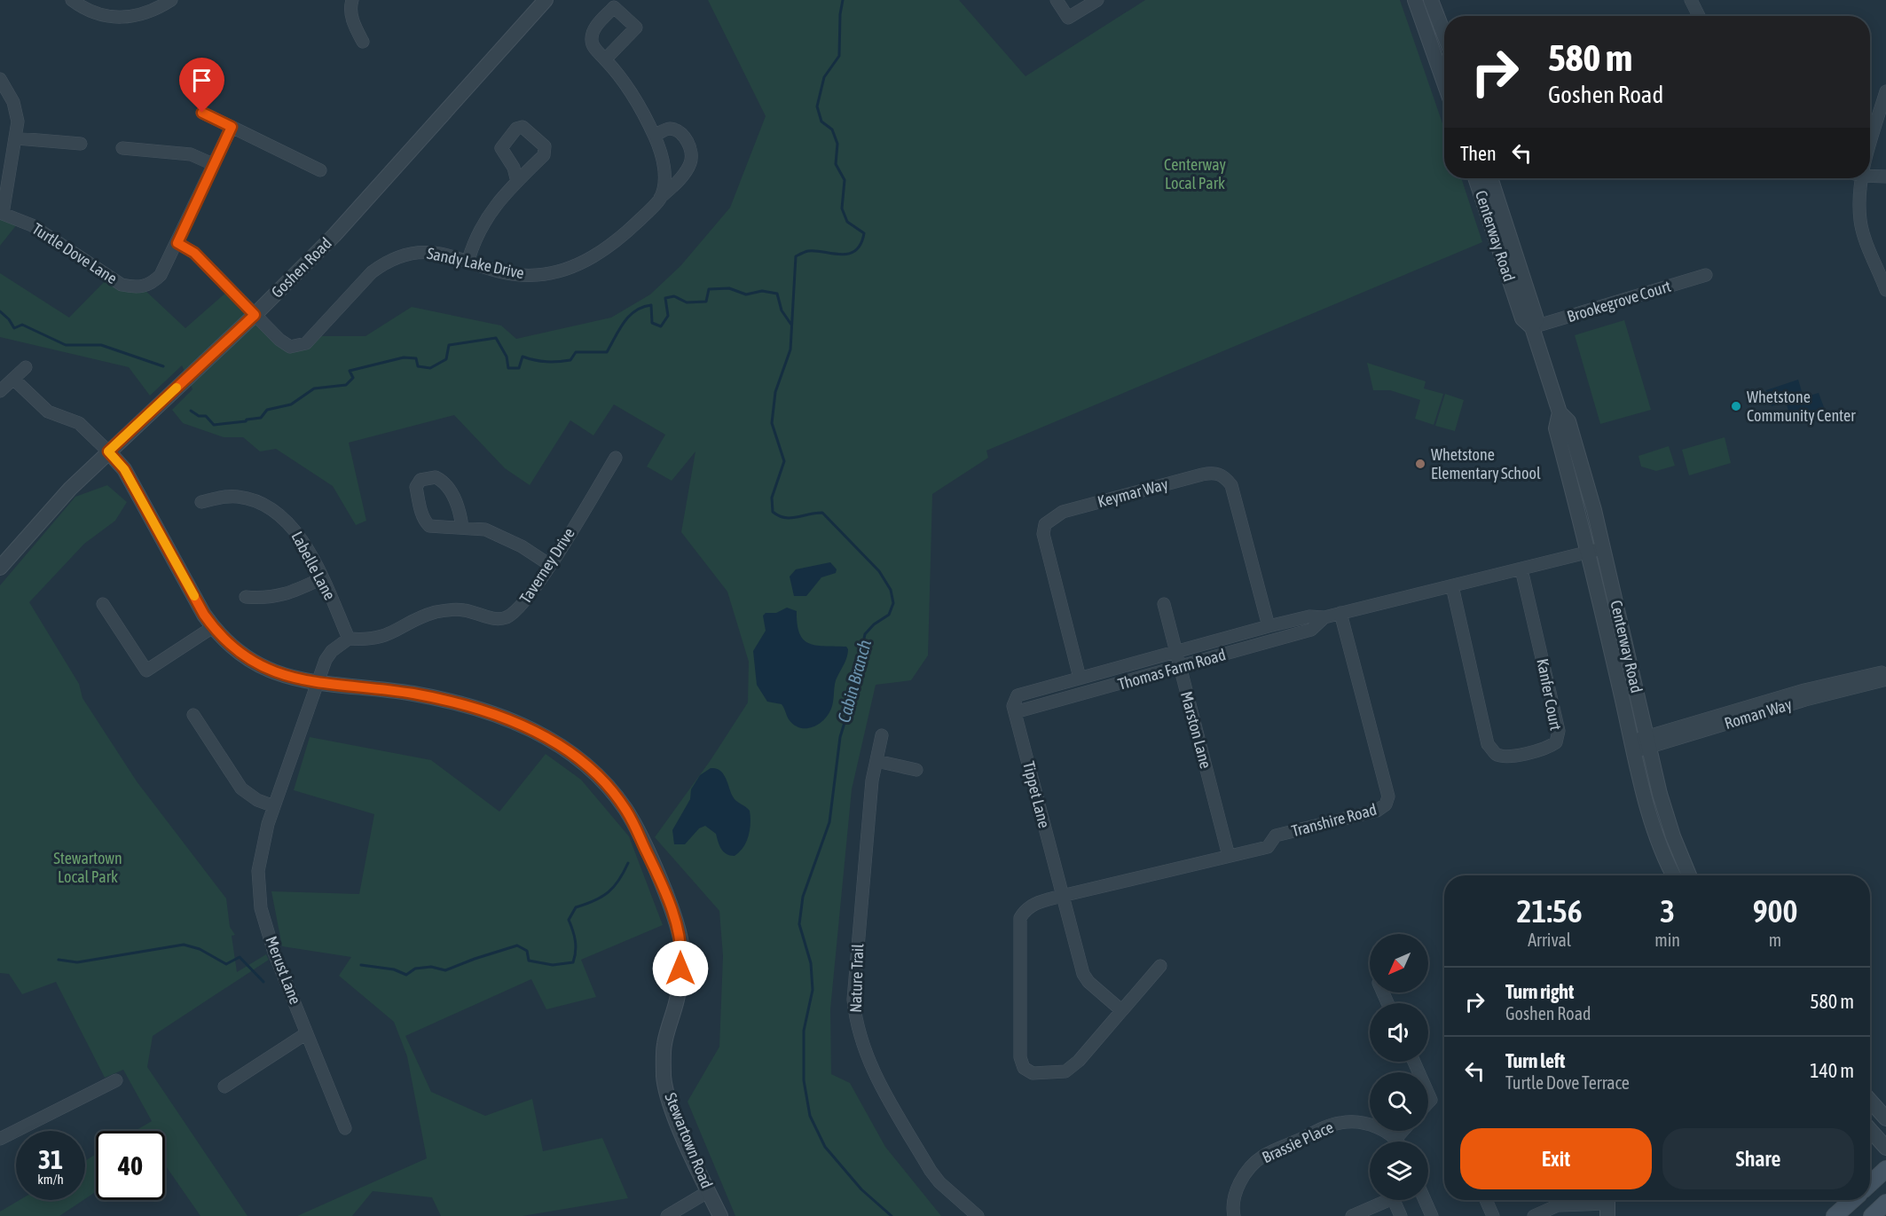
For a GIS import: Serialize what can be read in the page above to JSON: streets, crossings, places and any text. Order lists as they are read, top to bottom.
{
  "streets": {
    "street": [
      "Centerway Road",
      "Turtle Dove Lane",
      "Sandy Lake Drive",
      "Goshen Road",
      "Brookegrove Court",
      "Keymar Way",
      "Labelle Lane",
      "Taverney Drive",
      "Thomas Farm Road",
      "Kanfer Court",
      "Roman Way",
      "Marston Lane",
      "Tippet Lane",
      "Transhire Road",
      "Merust Lane",
      "Nature Trail",
      "Stewartown Road",
      "Brassie Place"
    ]
  },
  "crossings": [
    ["Centerway Road", "Brookegrove Court"],
    ["Centerway Road", "Thomas Farm Road"],
    ["Centerway Road", "Roman Way"],
    ["Sandy Lake Drive", "Goshen Road"],
    ["Goshen Road", "Stewartown Road"],
    ["Keymar Way", "Thomas Farm Road"],
    ["Labelle Lane", "Taverney Drive"],
    ["Thomas Farm Road", "Kanfer Court"],
    ["Thomas Farm Road", "Marston Lane"],
    ["Thomas Farm Road", "Tippet Lane"],
    ["Thomas Farm Road", "Transhire Road"],
    ["Marston Lane", "Transhire Road"],
    ["Tippet Lane", "Transhire Road"],
    ["Merust Lane", "Stewartown Road"]
  ],
  "water": ["Cabin Branch"],
  "parks": ["Centerway Local Park", "Stewartown Local Park"],
  "places": ["Whetstone Community Center", "Whetstone Elementary School"],
  "north": "bottom left",
  "page": {
    "turn": ["580 m", "Goshen Road"],
    "then": "Then",
    "eta": [
      "21:56",
      "Arrival",
      "3",
      "min",
      "900",
      "m"
    ],
    "list": [
      {
        "name": "Turn right",
        "note": "Goshen Road",
        "value": "580 m"
      },
      {
        "name": "Turn left",
        "note": "Turtle Dove Terrace",
        "value": "140 m"
      }
    ],
    "buttons": ["Exit", "Share"],
    "speed": "31 km/h",
    "limit": "40"
  }
}
